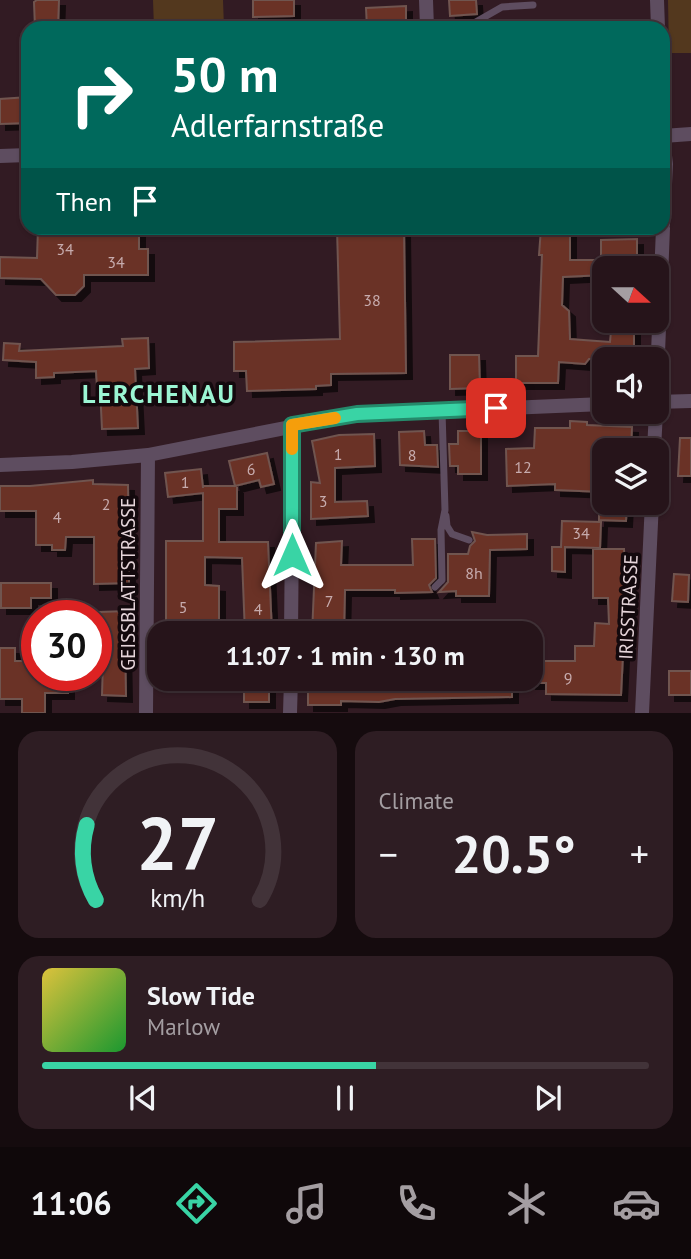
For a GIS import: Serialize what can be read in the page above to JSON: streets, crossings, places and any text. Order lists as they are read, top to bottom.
{
  "streets": {
    "street": ["GEISSBLATTSTRASSE", "IRISSTRASSE"]
  },
  "districts": ["LERCHENAU"],
  "house_numbers": [
    "34",
    "34",
    "38",
    "1",
    "8",
    "12",
    "6",
    "1",
    "3",
    "2",
    "4",
    "34",
    "8h",
    "7",
    "5",
    "4",
    "9"
  ],
  "north": "right",
  "page": {
    "turn": ["50 m", "Adlerfarnstraße"],
    "then": "Then",
    "limit": "30",
    "trip": "11:07 · 1 min · 130 m",
    "tile": "Climate",
    "heat": ["−", "20.5°", "+"],
    "song": ["Slow Tide", "Marlow"],
    "tabs": "11:06",
    "gauge": ["27", "km/h"]
  }
}
